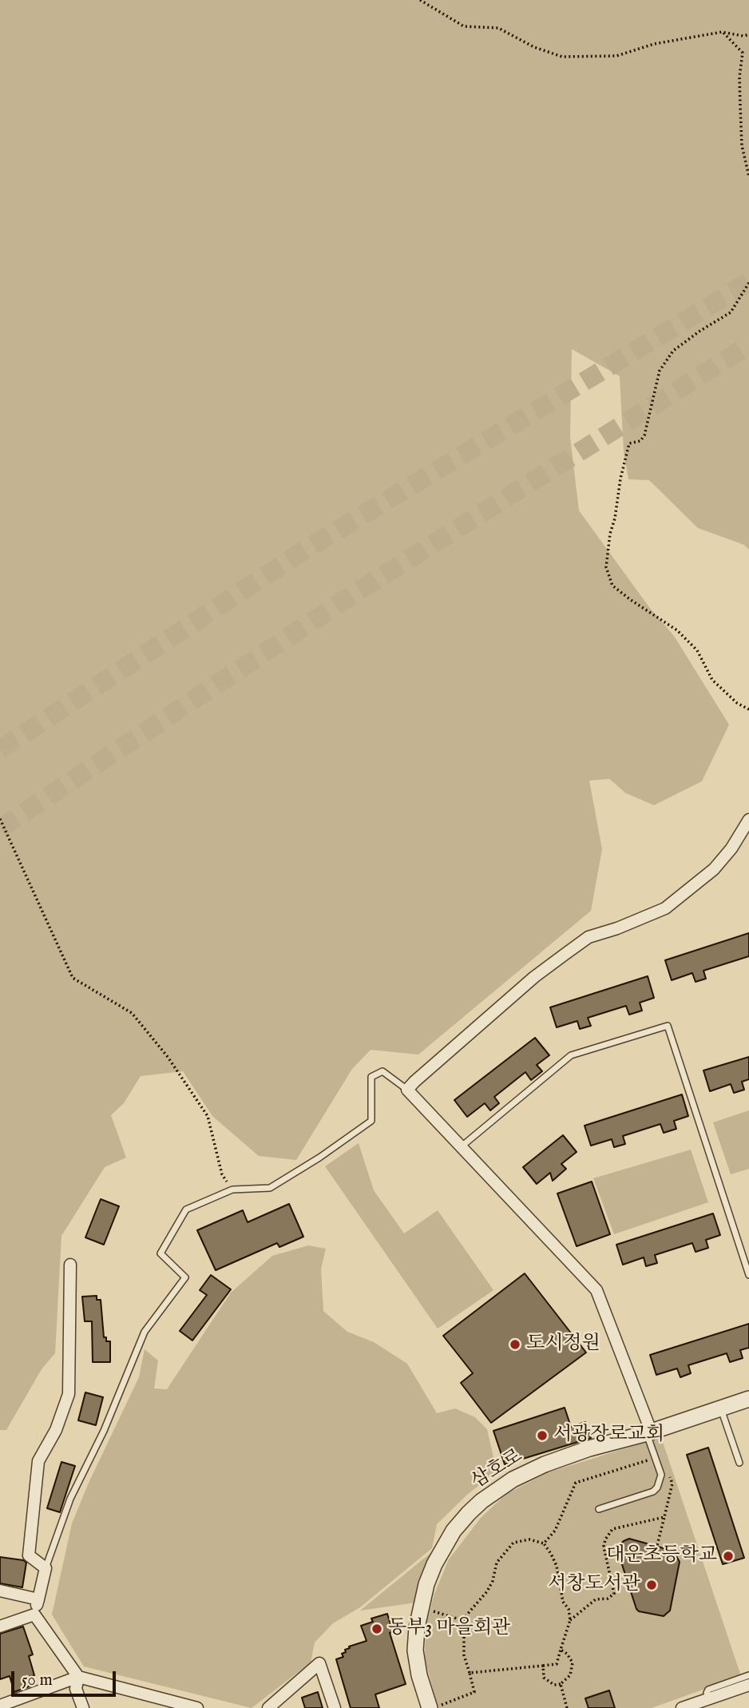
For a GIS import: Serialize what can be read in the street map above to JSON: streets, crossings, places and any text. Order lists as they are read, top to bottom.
{
  "streets": {
    "street": ["삼호로"]
  },
  "places": [
    "도시정원",
    "서광장로교회",
    "대운초등학교",
    "서창도서관",
    "동부3 마을회관"
  ],
  "scale_bar": "50 m"
}
